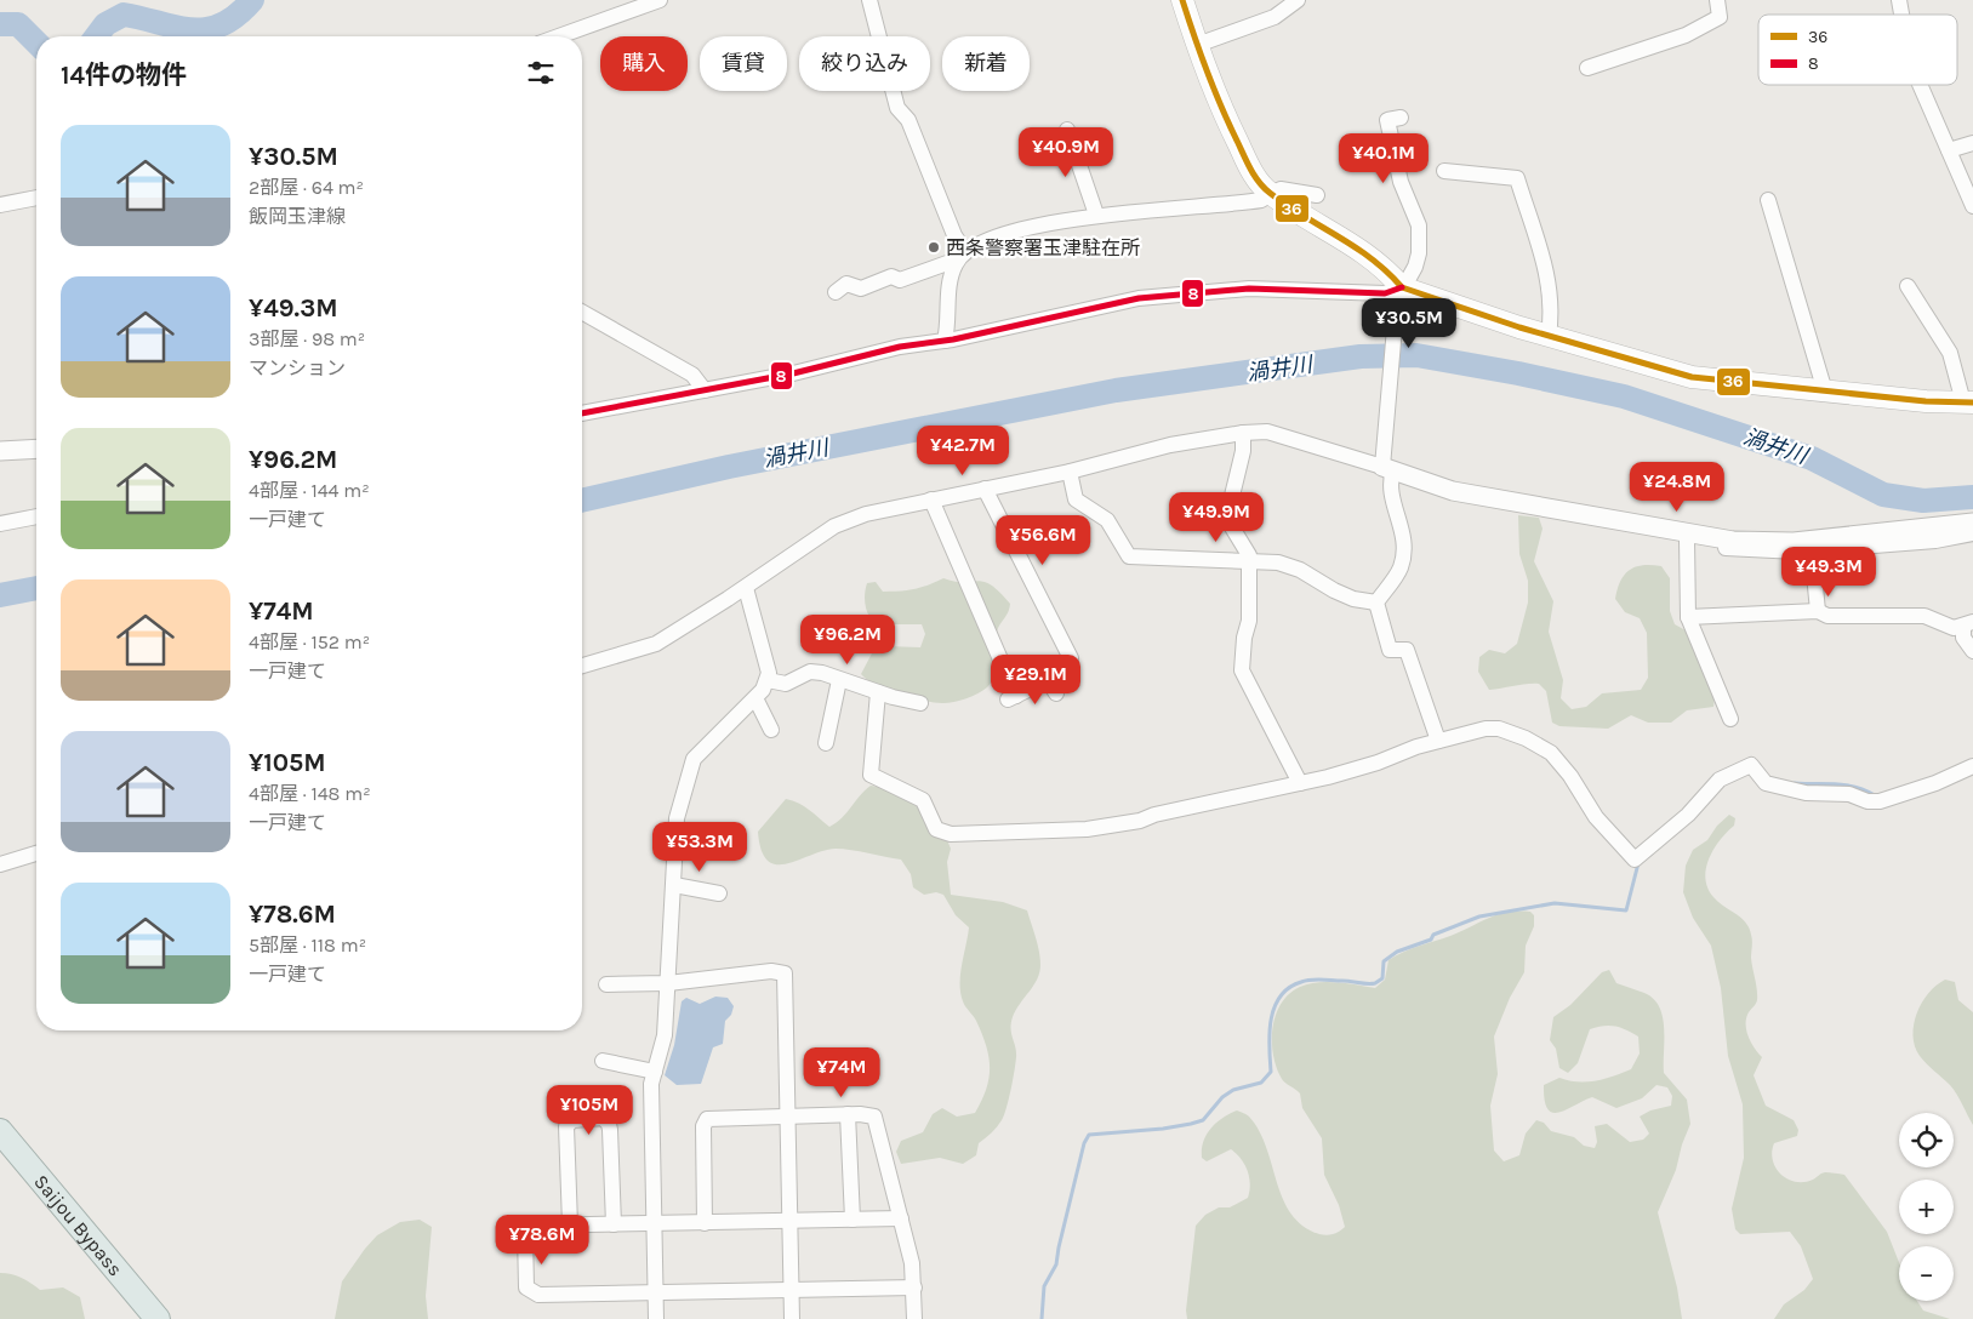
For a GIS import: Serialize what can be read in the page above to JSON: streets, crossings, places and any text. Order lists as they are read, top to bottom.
{
  "streets": {
    "highway": ["Saijou Bypass"]
  },
  "water": ["渦井川"],
  "places": ["西条警察署玉津駐在所"],
  "lines": ["transit line 36", "transit line 8"],
  "legend": ["36", "8"],
  "page": {
    "chip": [
      "購入",
      "賃貸",
      "絞り込み",
      "新着"
    ],
    "heading": "14件の物件",
    "list": [
      {
        "name": "¥30.5M",
        "note": "2部屋 · 64 m² · 飯岡玉津線"
      },
      {
        "name": "¥49.3M",
        "note": "3部屋 · 98 m² · マンション"
      },
      {
        "name": "¥96.2M",
        "note": "4部屋 · 144 m² · 一戸建て"
      },
      {
        "name": "¥74M",
        "note": "4部屋 · 152 m² · 一戸建て"
      },
      {
        "name": "¥105M",
        "note": "4部屋 · 148 m² · 一戸建て"
      },
      {
        "name": "¥78.6M",
        "note": "5部屋 · 118 m² · 一戸建て"
      }
    ],
    "price": [
      "¥40.9M",
      "¥40.1M",
      "¥30.5M",
      "¥42.7M",
      "¥24.8M",
      "¥49.9M",
      "¥56.6M",
      "¥49.3M",
      "¥96.2M",
      "¥29.1M",
      "¥53.3M",
      "¥74M",
      "¥105M",
      "¥78.6M"
    ],
    "map_buttons": ["+", "−"]
  }
}
